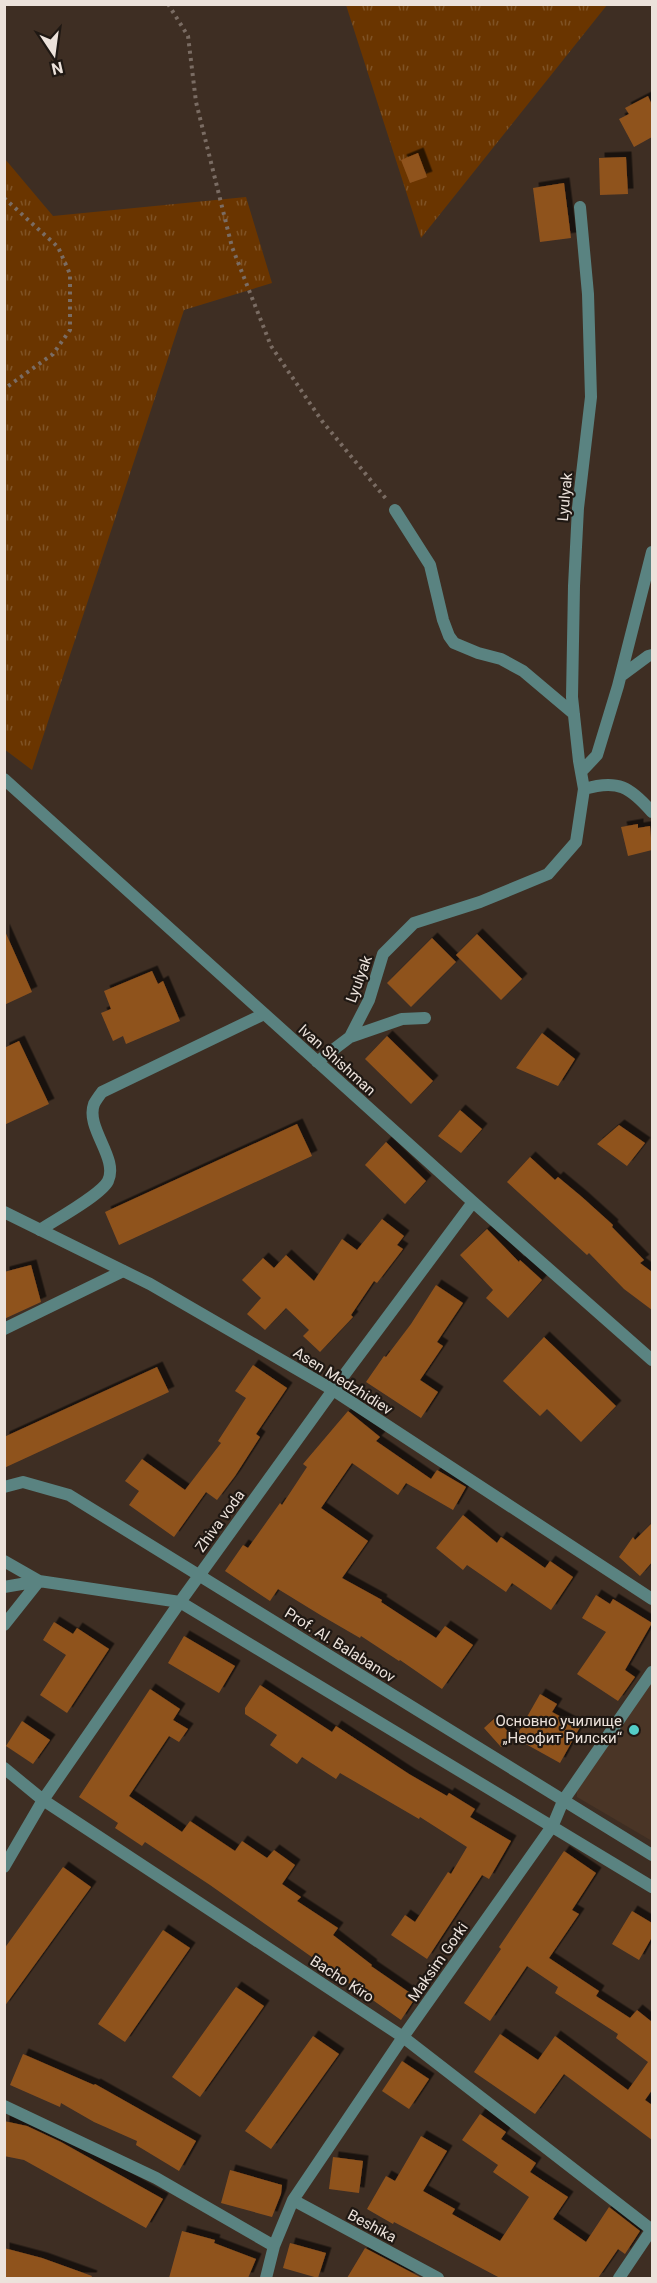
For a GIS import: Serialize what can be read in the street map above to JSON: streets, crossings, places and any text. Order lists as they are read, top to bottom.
{
  "streets": {
    "street": [
      "Lyulyak",
      "Ivan Shishman",
      "Asen Medzhidiev",
      "Zhiva voda",
      "Prof. Al. Balabanov",
      "Maksim Gorki",
      "Bacho Kiro",
      "Beshika"
    ]
  },
  "crossings": [
    ["Lyulyak", "Ivan Shishman"],
    ["Ivan Shishman", "Zhiva voda"],
    ["Asen Medzhidiev", "Zhiva voda"],
    ["Zhiva voda", "Prof. Al. Balabanov"],
    ["Zhiva voda", "Bacho Kiro"],
    ["Prof. Al. Balabanov", "Maksim Gorki"],
    ["Maksim Gorki", "Bacho Kiro"],
    ["Maksim Gorki", "Beshika"]
  ],
  "places": ["Основно училище „Неофит Рилски“"],
  "north": "bottom"
}
